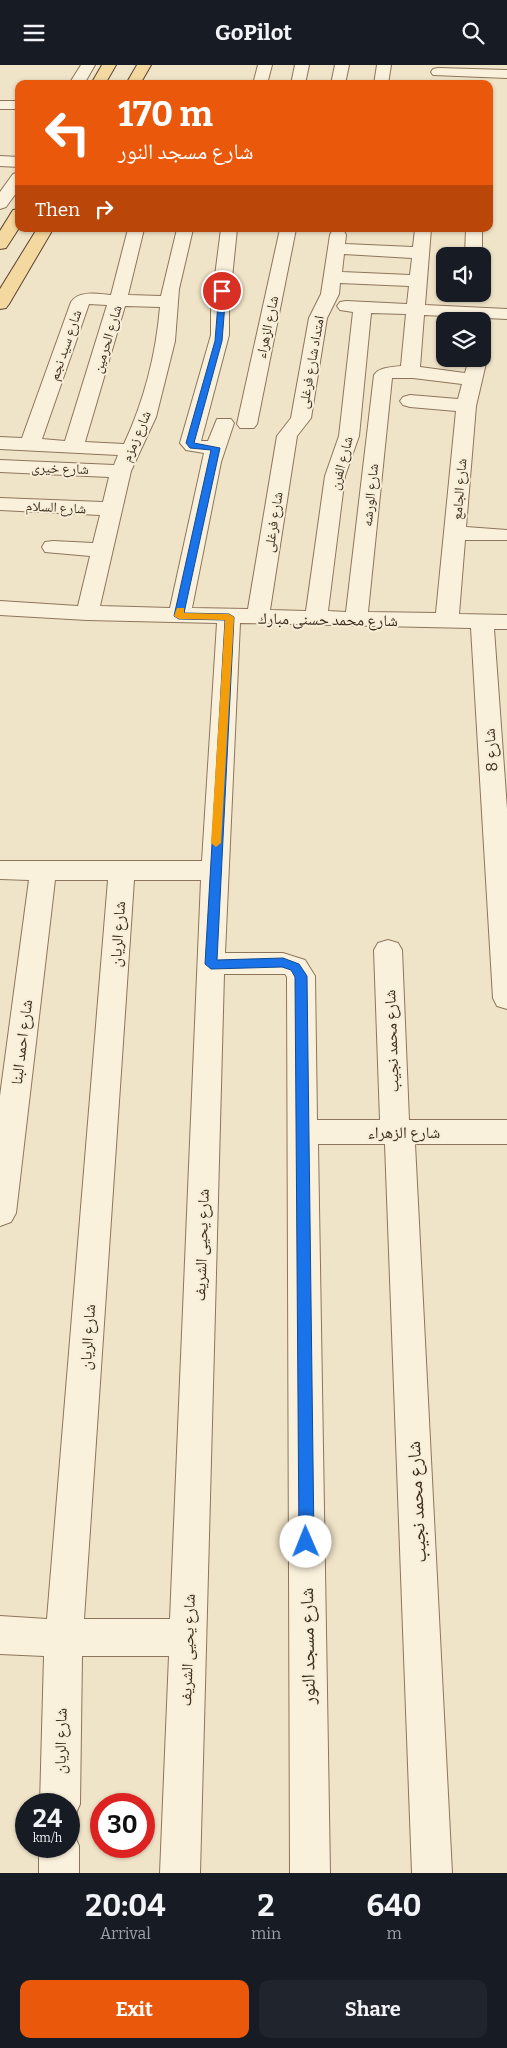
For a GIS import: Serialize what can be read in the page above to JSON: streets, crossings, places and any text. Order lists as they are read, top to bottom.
{
  "streets": {
    "street": [
      "شارع الزهراء",
      "شارع الحرمين",
      "شارع سيد نجم",
      "امتداد شارع فرغلى",
      "شارع زمزم",
      "شارع الفرن",
      "شارع خيرى",
      "شارع الجامع",
      "شارع الورشه",
      "شارع السلام",
      "شارع فرغلى",
      "شارع محمد حسنى مبارك",
      "شارع 8",
      "شارع الريان",
      "شارع محمد نجيب",
      "شارع احمد البنا",
      "شارع يحيى الشريف",
      "شارع مسجد النور"
    ]
  },
  "crossings": [
    ["شارع الزهراء", "امتداد شارع فرغلى"],
    ["شارع الزهراء", "شارع فرغلى"],
    ["شارع الزهراء", "شارع محمد نجيب"],
    ["شارع الزهراء", "شارع مسجد النور"],
    ["شارع الحرمين", "شارع سيد نجم"],
    ["شارع سيد نجم", "شارع زمزم"],
    ["امتداد شارع فرغلى", "شارع فرغلى"],
    ["شارع زمزم", "شارع خيرى"],
    ["شارع زمزم", "شارع السلام"],
    ["شارع زمزم", "شارع محمد حسنى مبارك"],
    ["شارع الفرن", "شارع محمد حسنى مبارك"],
    ["شارع الجامع", "شارع محمد حسنى مبارك"],
    ["شارع الورشه", "شارع محمد حسنى مبارك"],
    ["شارع فرغلى", "شارع محمد حسنى مبارك"],
    ["شارع فرغلى", "شارع يحيى الشريف"],
    ["شارع محمد حسنى مبارك", "شارع 8"],
    ["شارع محمد حسنى مبارك", "شارع يحيى الشريف"],
    ["شارع يحيى الشريف", "شارع مسجد النور"]
  ],
  "page": {
    "header": "GoPilot",
    "turn": ["170 m", "شارع مسجد النور"],
    "then": "Then",
    "speed": "24 km/h",
    "limit": "30",
    "eta": [
      "20:04",
      "Arrival",
      "2",
      "min",
      "640",
      "m"
    ],
    "buttons": ["Exit", "Share"]
  }
}
